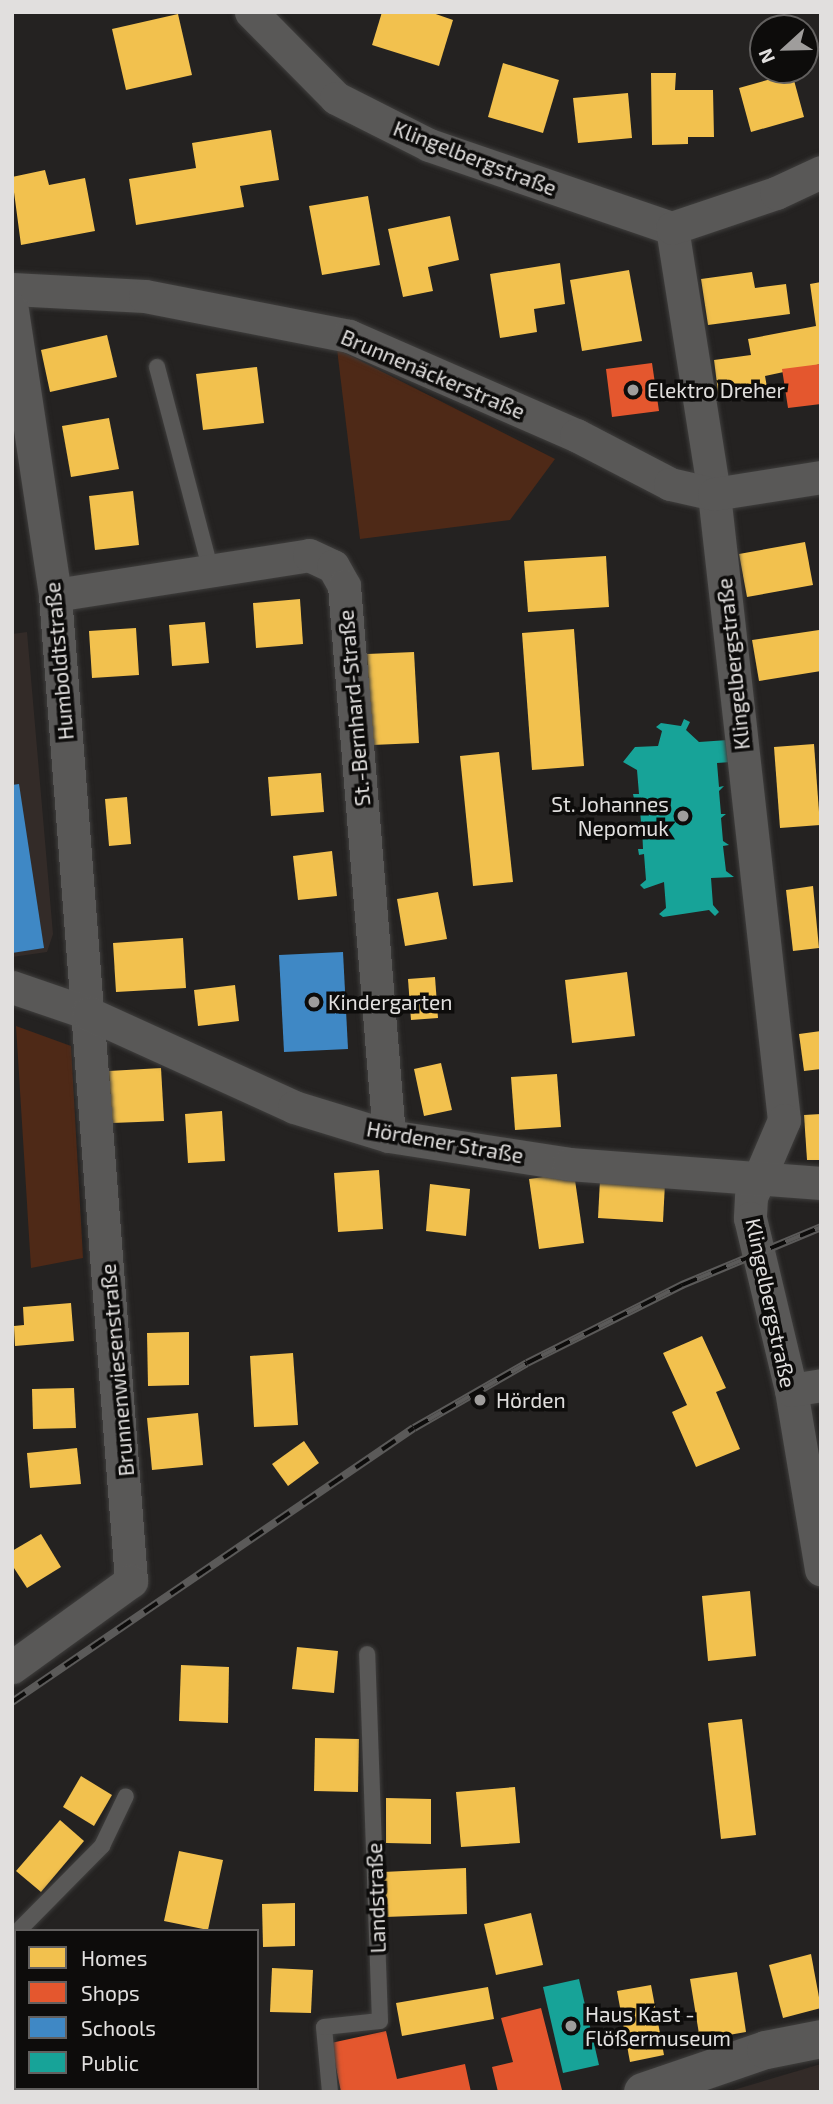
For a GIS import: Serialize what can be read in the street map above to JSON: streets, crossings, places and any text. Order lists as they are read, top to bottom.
{
  "streets": {
    "street": [
      "Klingelbergstraße",
      "Brunnenäckerstraße",
      "Humboldtstraße",
      "St.-Bernhard-Straße",
      "Hördener Straße",
      "Brunnenwiesenstraße"
    ],
    "lane": ["Landstraße"]
  },
  "crossings": [
    ["Klingelbergstraße", "Brunnenäckerstraße"],
    ["Klingelbergstraße", "Hördener Straße"],
    ["Humboldtstraße", "St.-Bernhard-Straße"],
    ["Humboldtstraße", "Hördener Straße"],
    ["Humboldtstraße", "Brunnenwiesenstraße"],
    ["St.-Bernhard-Straße", "Hördener Straße"],
    ["Hördener Straße", "Brunnenwiesenstraße"]
  ],
  "places": [
    "Elektro Dreher",
    "St. Johannes Nepomuk",
    "Kindergarten",
    "Hörden",
    "Haus Kast - Flößermuseum"
  ],
  "legend": [
    "Homes",
    "Shops",
    "Schools",
    "Public"
  ],
  "north": "left"
}
